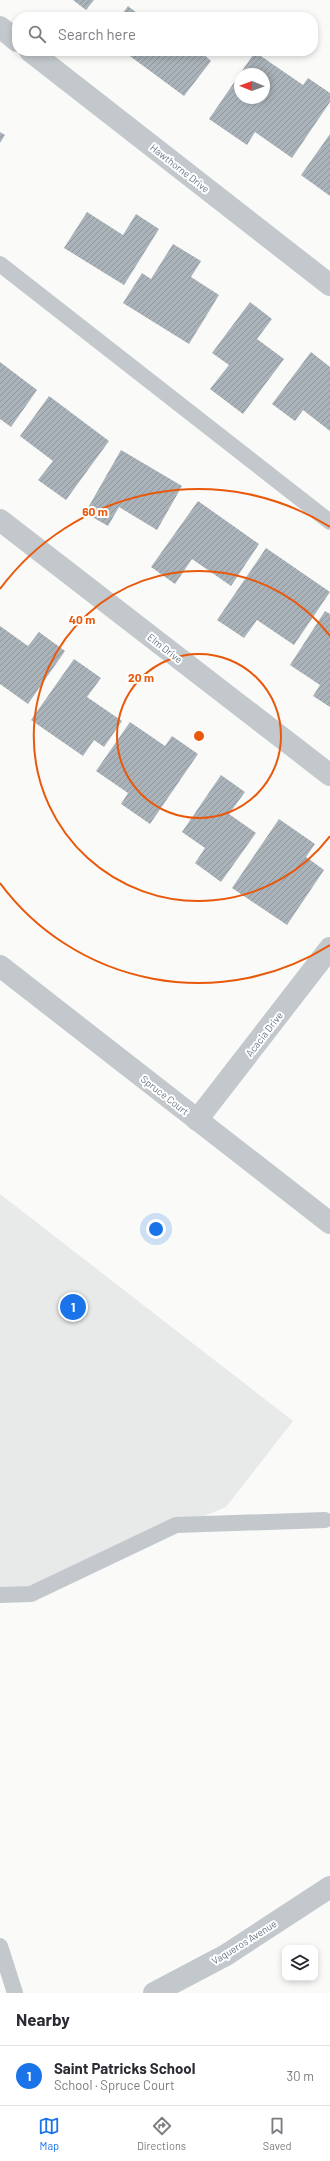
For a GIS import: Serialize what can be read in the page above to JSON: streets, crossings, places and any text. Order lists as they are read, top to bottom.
{
  "streets": {
    "street": [
      "Hawthorne Drive",
      "Elm Drive",
      "Acacia Drive",
      "Spruce Court",
      "Vaqueros Avenue"
    ]
  },
  "crossings": [
    ["Acacia Drive", "Spruce Court"]
  ],
  "north": "left",
  "page": {
    "search": "Search here",
    "pins": "1",
    "heading": "Nearby",
    "list": [
      {
        "mark": "1",
        "name": "Saint Patricks School",
        "note": "School · Spruce Court",
        "value": "30 m"
      }
    ],
    "nav": ["Map", "Directions", "Saved"]
  },
  "rings": ["60 m", "40 m", "20 m"]
}
